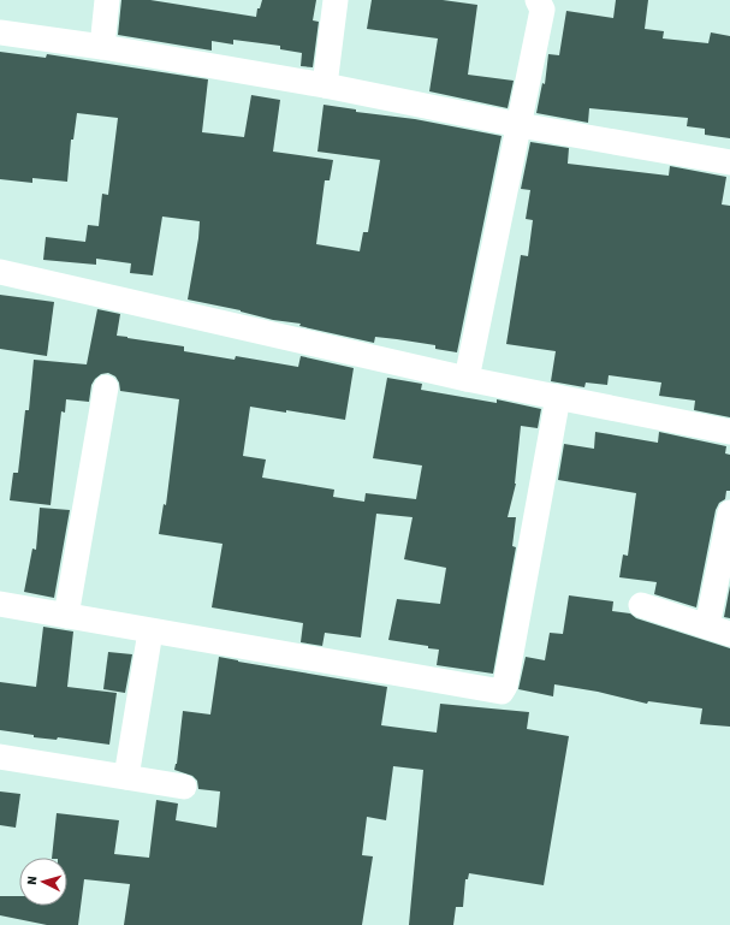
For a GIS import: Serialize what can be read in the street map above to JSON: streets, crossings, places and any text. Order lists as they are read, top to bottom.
{
  "north": "left"
}
